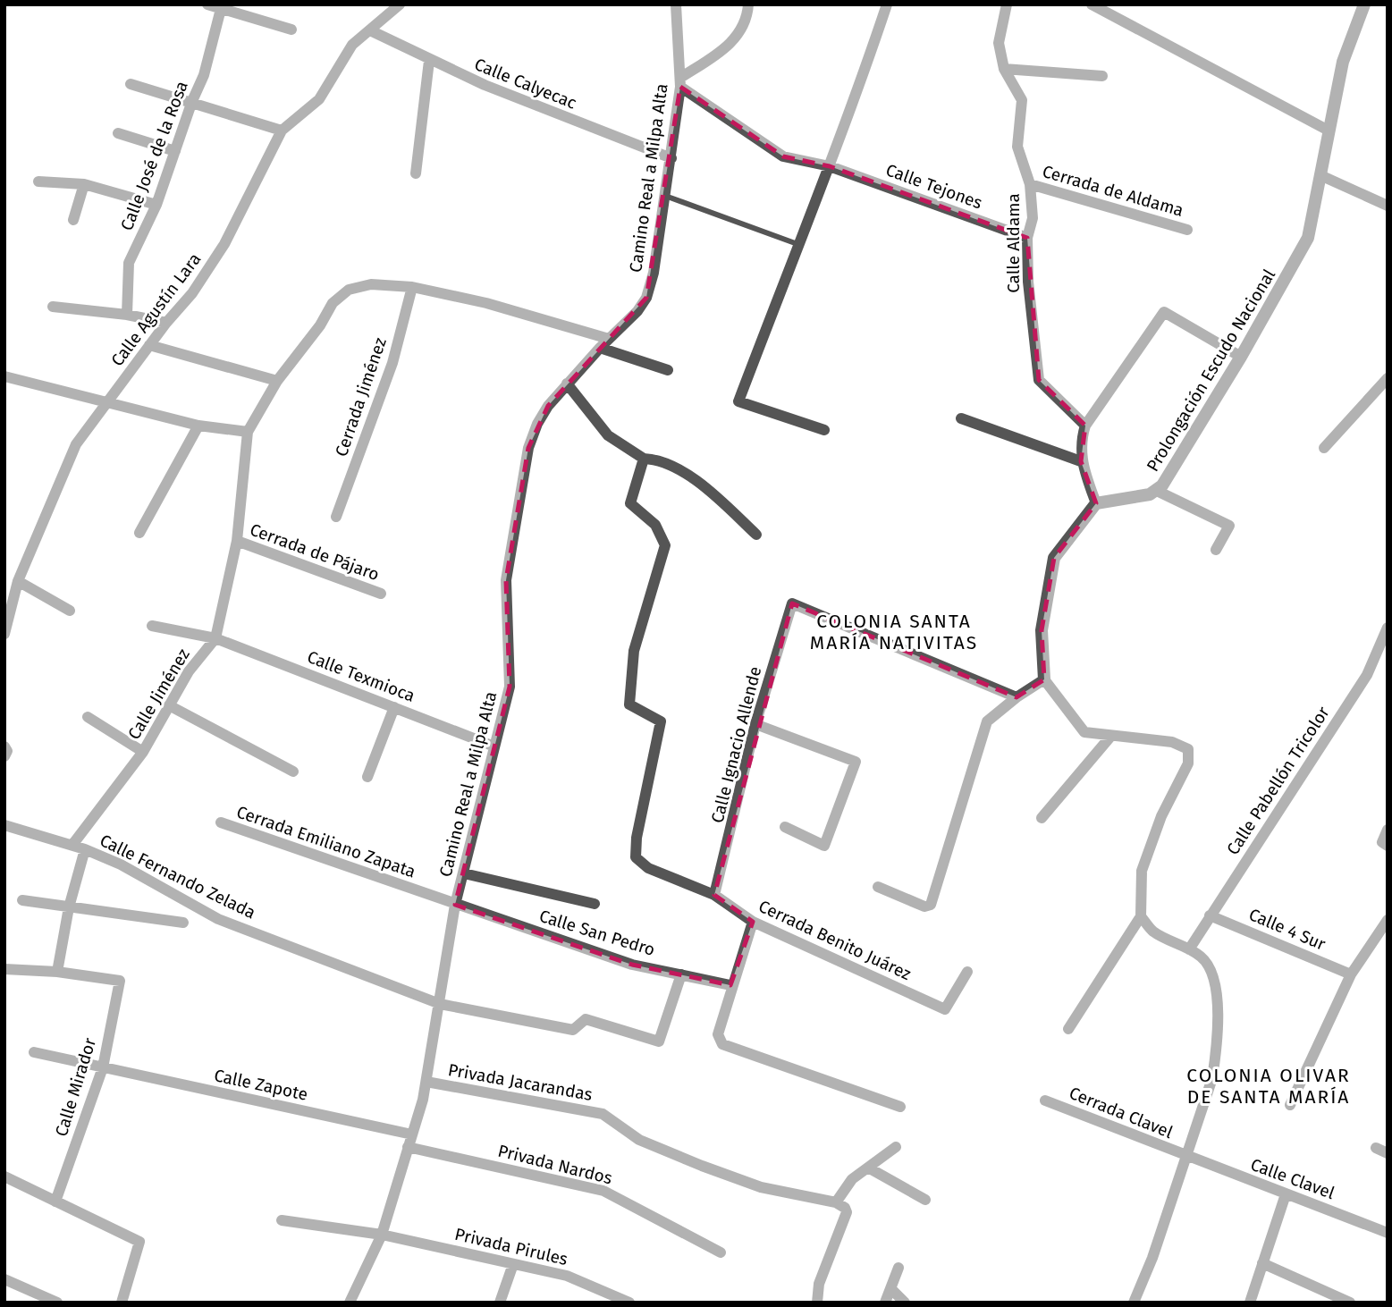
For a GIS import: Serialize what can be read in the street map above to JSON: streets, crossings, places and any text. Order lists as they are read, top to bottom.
{
  "streets": {
    "street": [
      "Calle Calyecac",
      "Calle José de la Rosa",
      "Camino Real a Milpa Alta",
      "Calle Tejones",
      "Cerrada de Aldama",
      "Calle Aldama",
      "Calle Agustín Lara",
      "Prolongación Escudo Nacional",
      "Cerrada Jiménez",
      "Cerrada de Pájaro",
      "Calle Texmioca",
      "Calle Jiménez",
      "Calle Ignacio Allende",
      "Calle Pabellón Tricolor",
      "Cerrada Emiliano Zapata",
      "Calle Fernando Zelada",
      "Calle 4 Sur",
      "Calle San Pedro",
      "Cerrada Benito Juárez",
      "Privada Jacarandas",
      "Calle Zapote",
      "Calle Mirador",
      "Cerrada Clavel",
      "Privada Nardos",
      "Calle Clavel",
      "Privada Pirules"
    ]
  },
  "crossings": [
    ["Calle Calyecac", "Camino Real a Milpa Alta"],
    ["Calle Calyecac", "Calle Agustín Lara"],
    ["Camino Real a Milpa Alta", "Calle Tejones"],
    ["Camino Real a Milpa Alta", "Calle Texmioca"],
    ["Camino Real a Milpa Alta", "Cerrada Emiliano Zapata"],
    ["Camino Real a Milpa Alta", "Calle Fernando Zelada"],
    ["Camino Real a Milpa Alta", "Calle San Pedro"],
    ["Camino Real a Milpa Alta", "Privada Jacarandas"],
    ["Camino Real a Milpa Alta", "Calle Zapote"],
    ["Camino Real a Milpa Alta", "Privada Nardos"],
    ["Camino Real a Milpa Alta", "Privada Pirules"],
    ["Calle Tejones", "Calle Aldama"],
    ["Cerrada de Aldama", "Calle Aldama"],
    ["Cerrada de Pájaro", "Calle Jiménez"],
    ["Calle Texmioca", "Calle Jiménez"],
    ["Calle Jiménez", "Calle Fernando Zelada"],
    ["Calle Ignacio Allende", "Cerrada Benito Juárez"],
    ["Calle Pabellón Tricolor", "Calle 4 Sur"],
    ["Cerrada Emiliano Zapata", "Calle San Pedro"],
    ["Calle Fernando Zelada", "Calle San Pedro"],
    ["Calle Zapote", "Calle Mirador"],
    ["Cerrada Clavel", "Calle Clavel"]
  ],
  "districts": ["COLONIA SANTA MARÍA NATIVITAS", "COLONIA OLIVAR DE SANTA MARÍA"]
}
